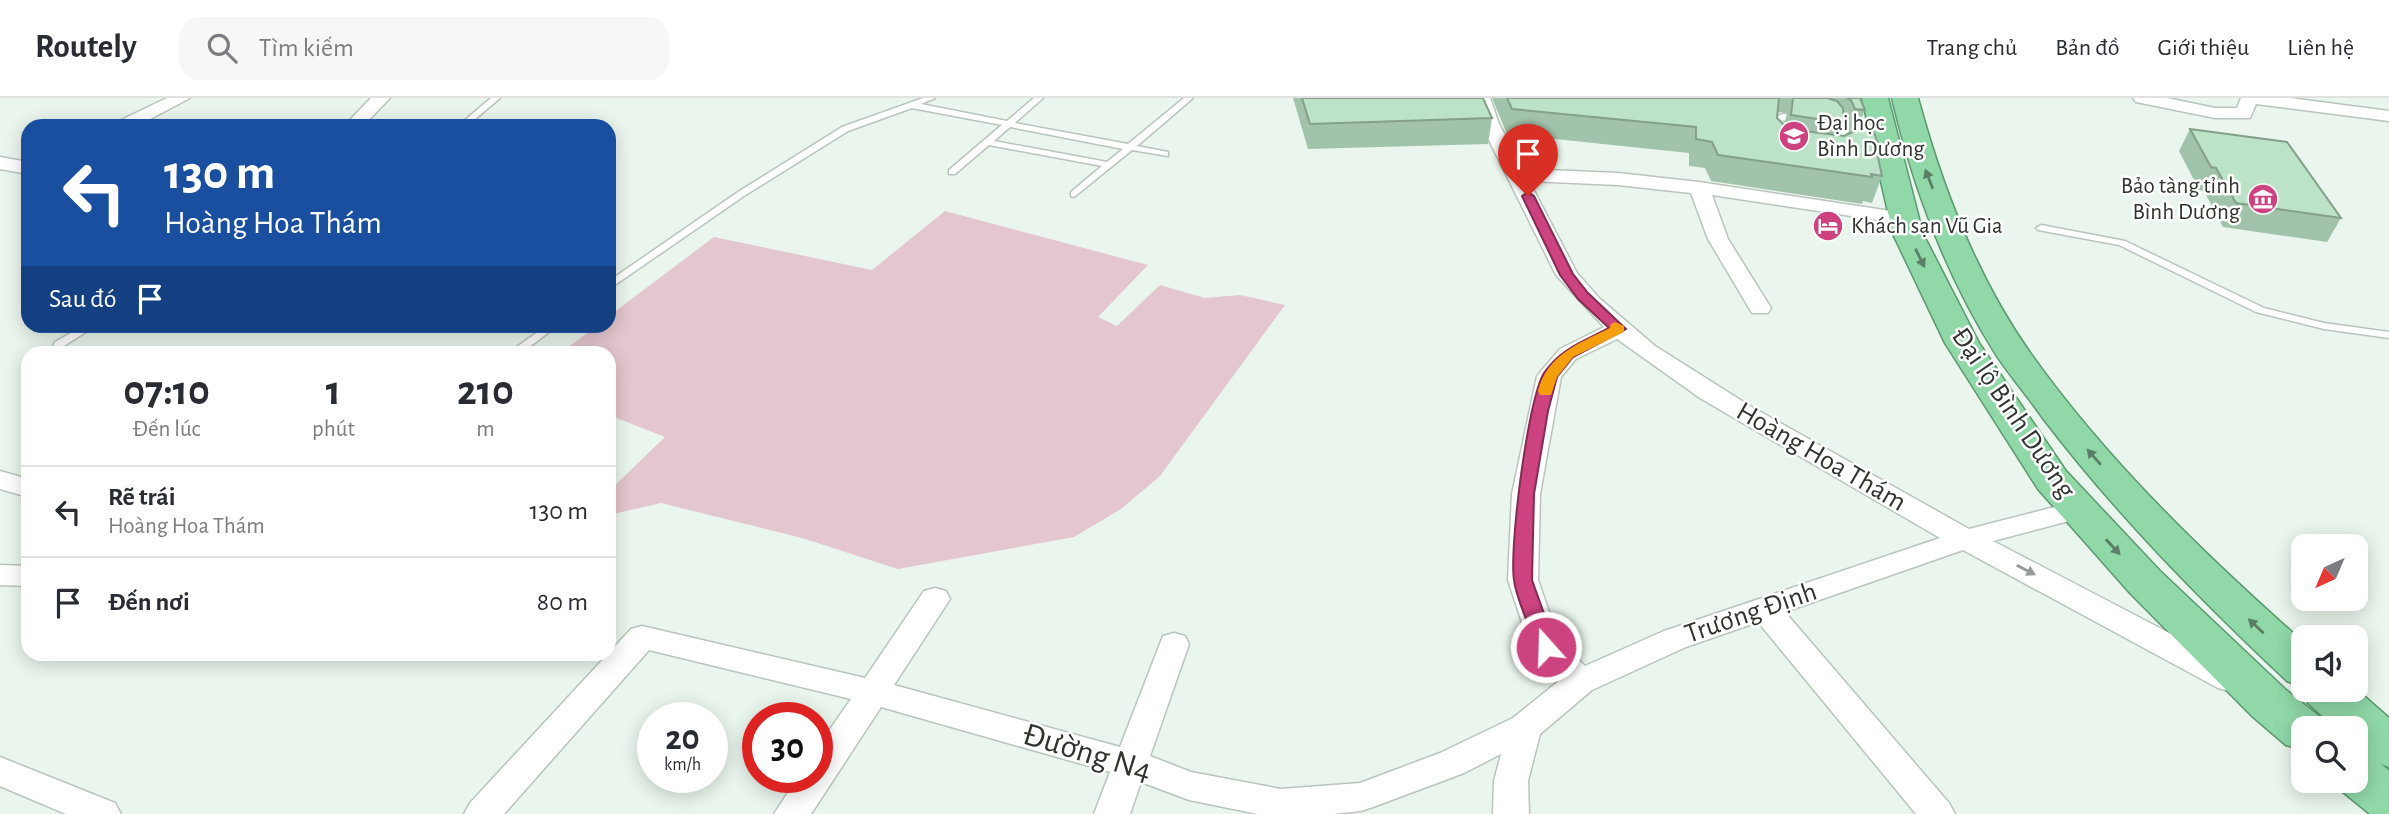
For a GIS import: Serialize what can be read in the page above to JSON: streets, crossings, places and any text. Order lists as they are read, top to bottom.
{
  "streets": {
    "highway": ["Đại lộ Bình Dương"],
    "street": ["Hoàng Hoa Thám", "Trương Định", "Đường N4"]
  },
  "crossings": [
    ["Đại lộ Bình Dương", "Hoàng Hoa Thám"],
    ["Đại lộ Bình Dương", "Trương Định"],
    ["Hoàng Hoa Thám", "Trương Định"],
    ["Trương Định", "Đường N4"]
  ],
  "places": {
    "school or university": ["Đại học Bình Dương"],
    "museum": ["Bảo tàng tỉnh Bình Dương"],
    "hotel": ["Khách sạn Vũ Gia"]
  },
  "north": "bottom left",
  "page": {
    "header": "Routely",
    "search": "Tìm kiếm",
    "nav": [
      "Trang chủ",
      "Bản đồ",
      "Giới thiệu",
      "Liên hệ"
    ],
    "turn": ["130 m", "Hoàng Hoa Thám"],
    "then": "Sau đó",
    "eta": [
      "07:10",
      "Đến lúc",
      "1",
      "phút",
      "210",
      "m"
    ],
    "list": [
      {
        "name": "Rẽ trái",
        "note": "Hoàng Hoa Thám",
        "value": "130 m"
      },
      {
        "name": "Đến nơi",
        "value": "80 m"
      }
    ],
    "speed": "20 km/h",
    "limit": "30"
  }
}
